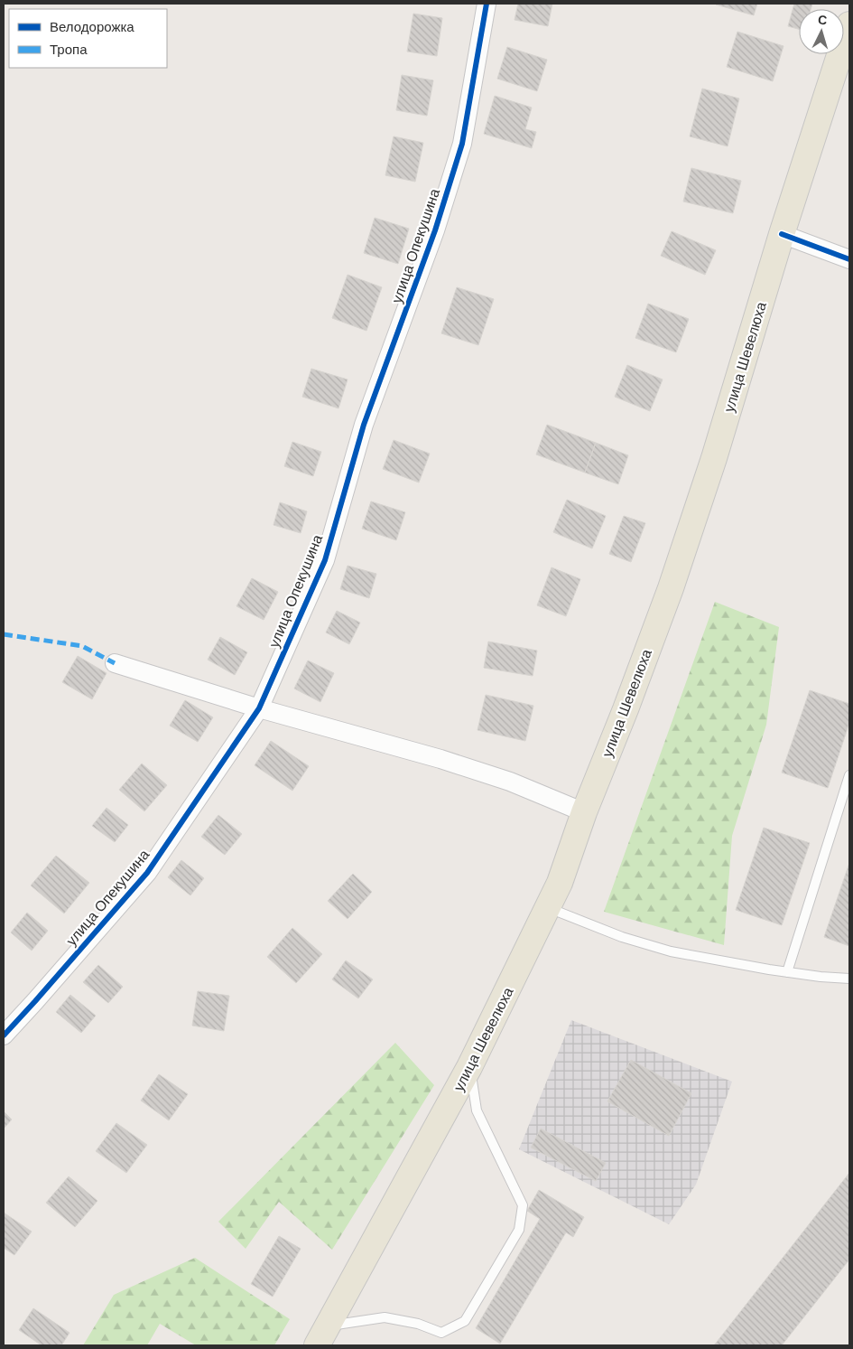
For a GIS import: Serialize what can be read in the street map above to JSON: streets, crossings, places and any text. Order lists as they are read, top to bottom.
{
  "streets": {
    "main road": ["улица Шевелюха"],
    "street": ["улица Опекушина"]
  },
  "legend": ["Велодорожка", "Тропа"],
  "north": "top"
}
